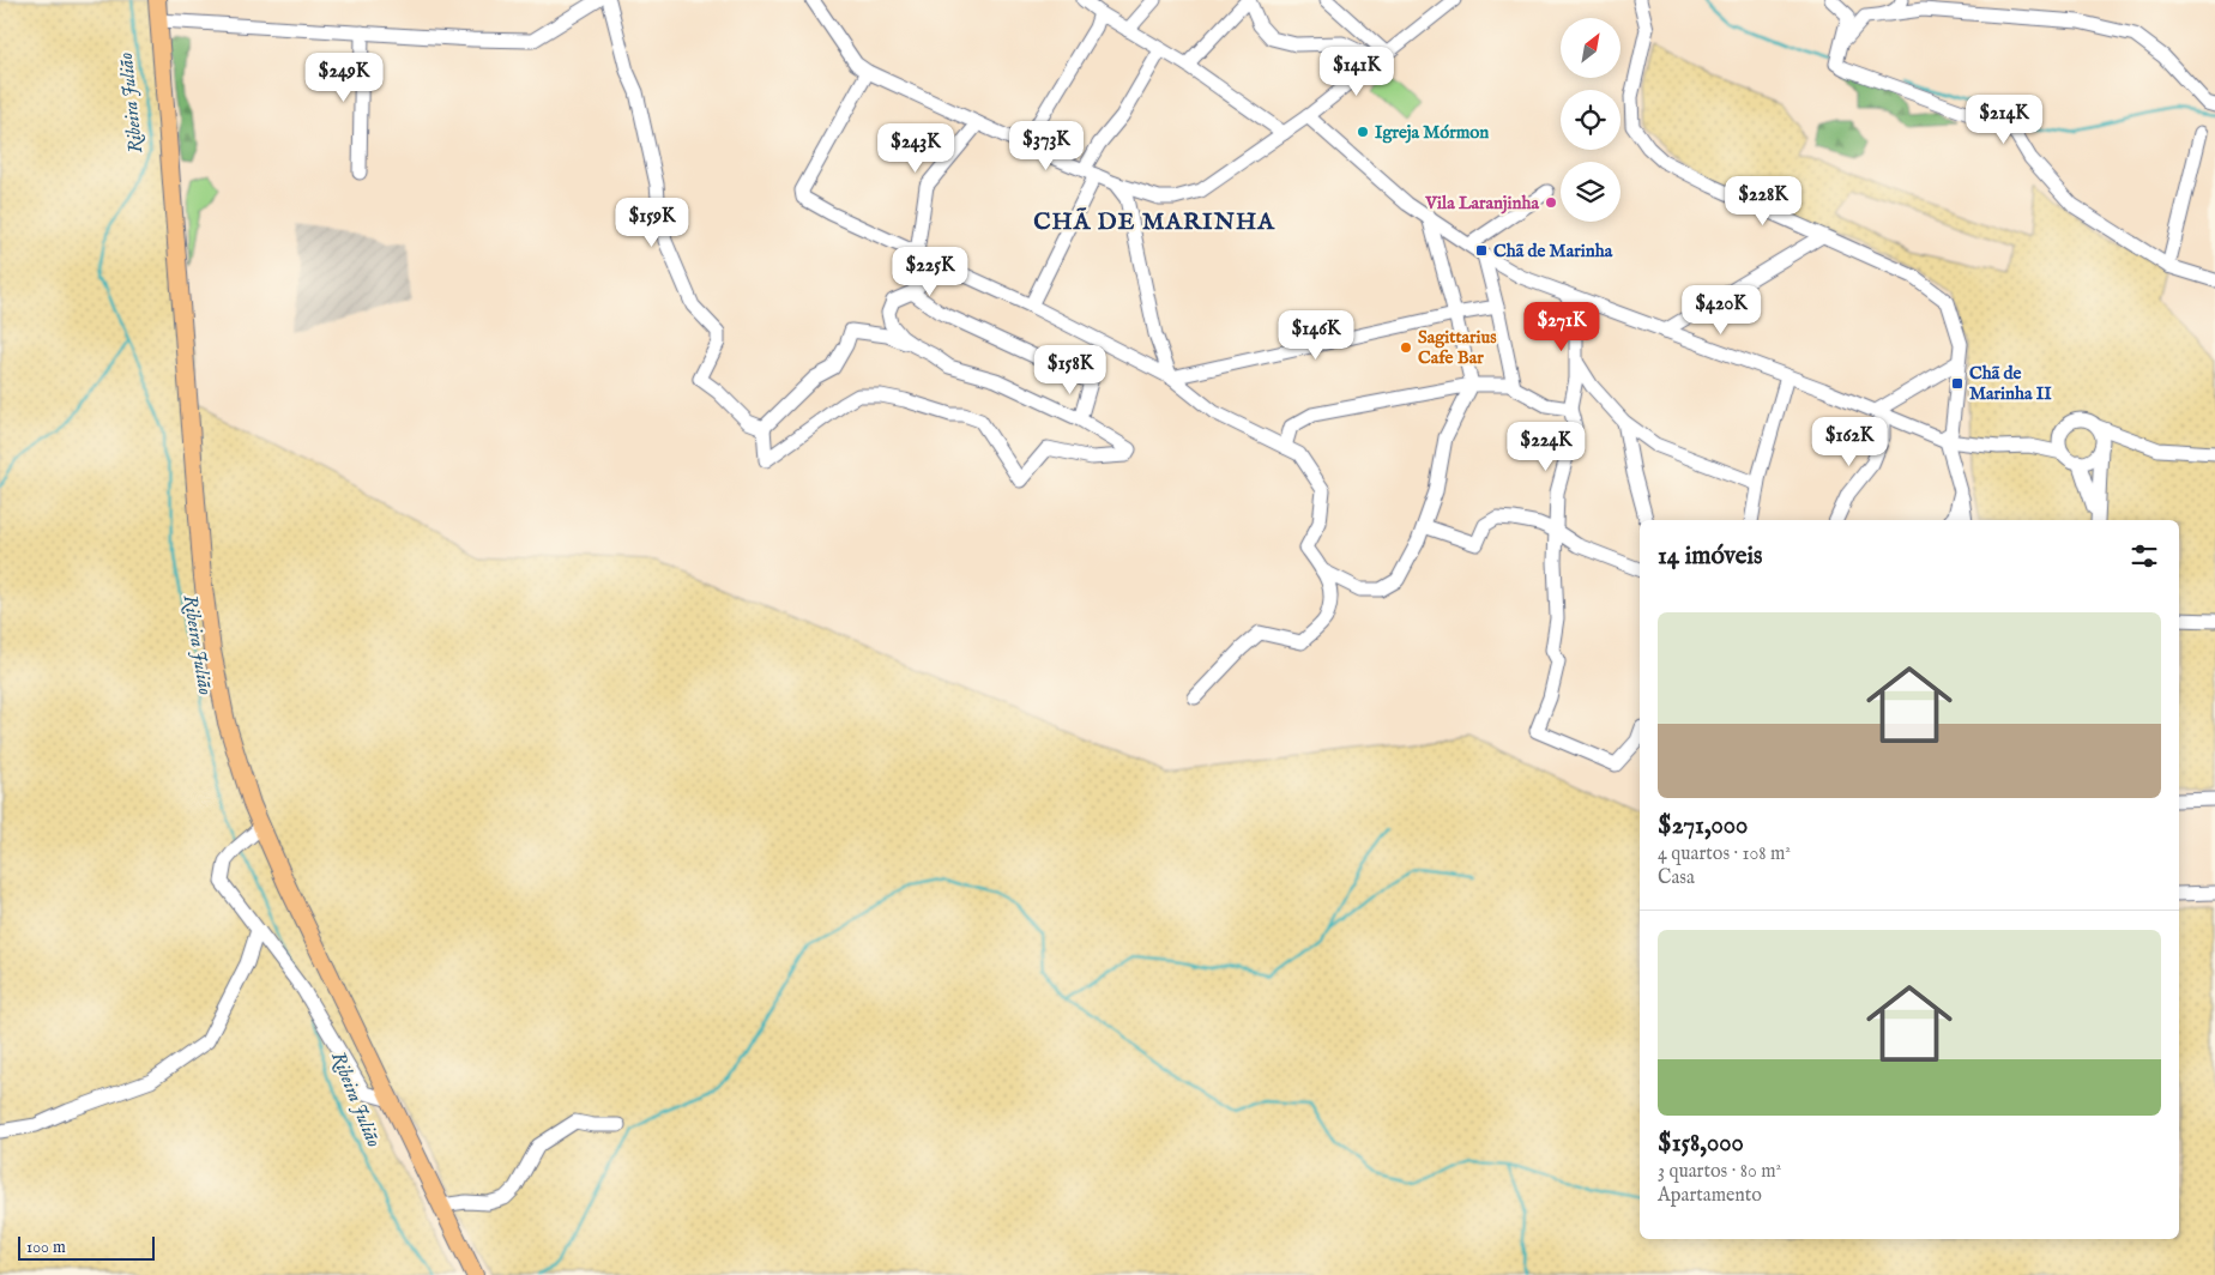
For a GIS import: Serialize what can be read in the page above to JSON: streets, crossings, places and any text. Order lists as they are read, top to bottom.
{
  "districts": ["CHÃ DE MARINHA"],
  "water": ["Ribeira Julião"],
  "places": {
    "other": ["Igreja Mórmon", "Vila Laranjinha", "Sagittarius Cafe Bar"],
    "transit": ["Chã de Marinha", "Chã de Marinha II"]
  },
  "scale_bar": "100 m",
  "north": "top right",
  "page": {
    "price": [
      "$141K",
      "$249K",
      "$214K",
      "$373K",
      "$243K",
      "$228K",
      "$159K",
      "$225K",
      "$420K",
      "$271K",
      "$146K",
      "$158K",
      "$162K",
      "$224K"
    ],
    "heading": "14 imóveis",
    "list": [
      {
        "name": "$271,000",
        "note": "4 quartos · 108 m² · Casa"
      },
      {
        "name": "$158,000",
        "note": "3 quartos · 80 m² · Apartamento"
      }
    ],
    "scale": "100 m"
  }
}
